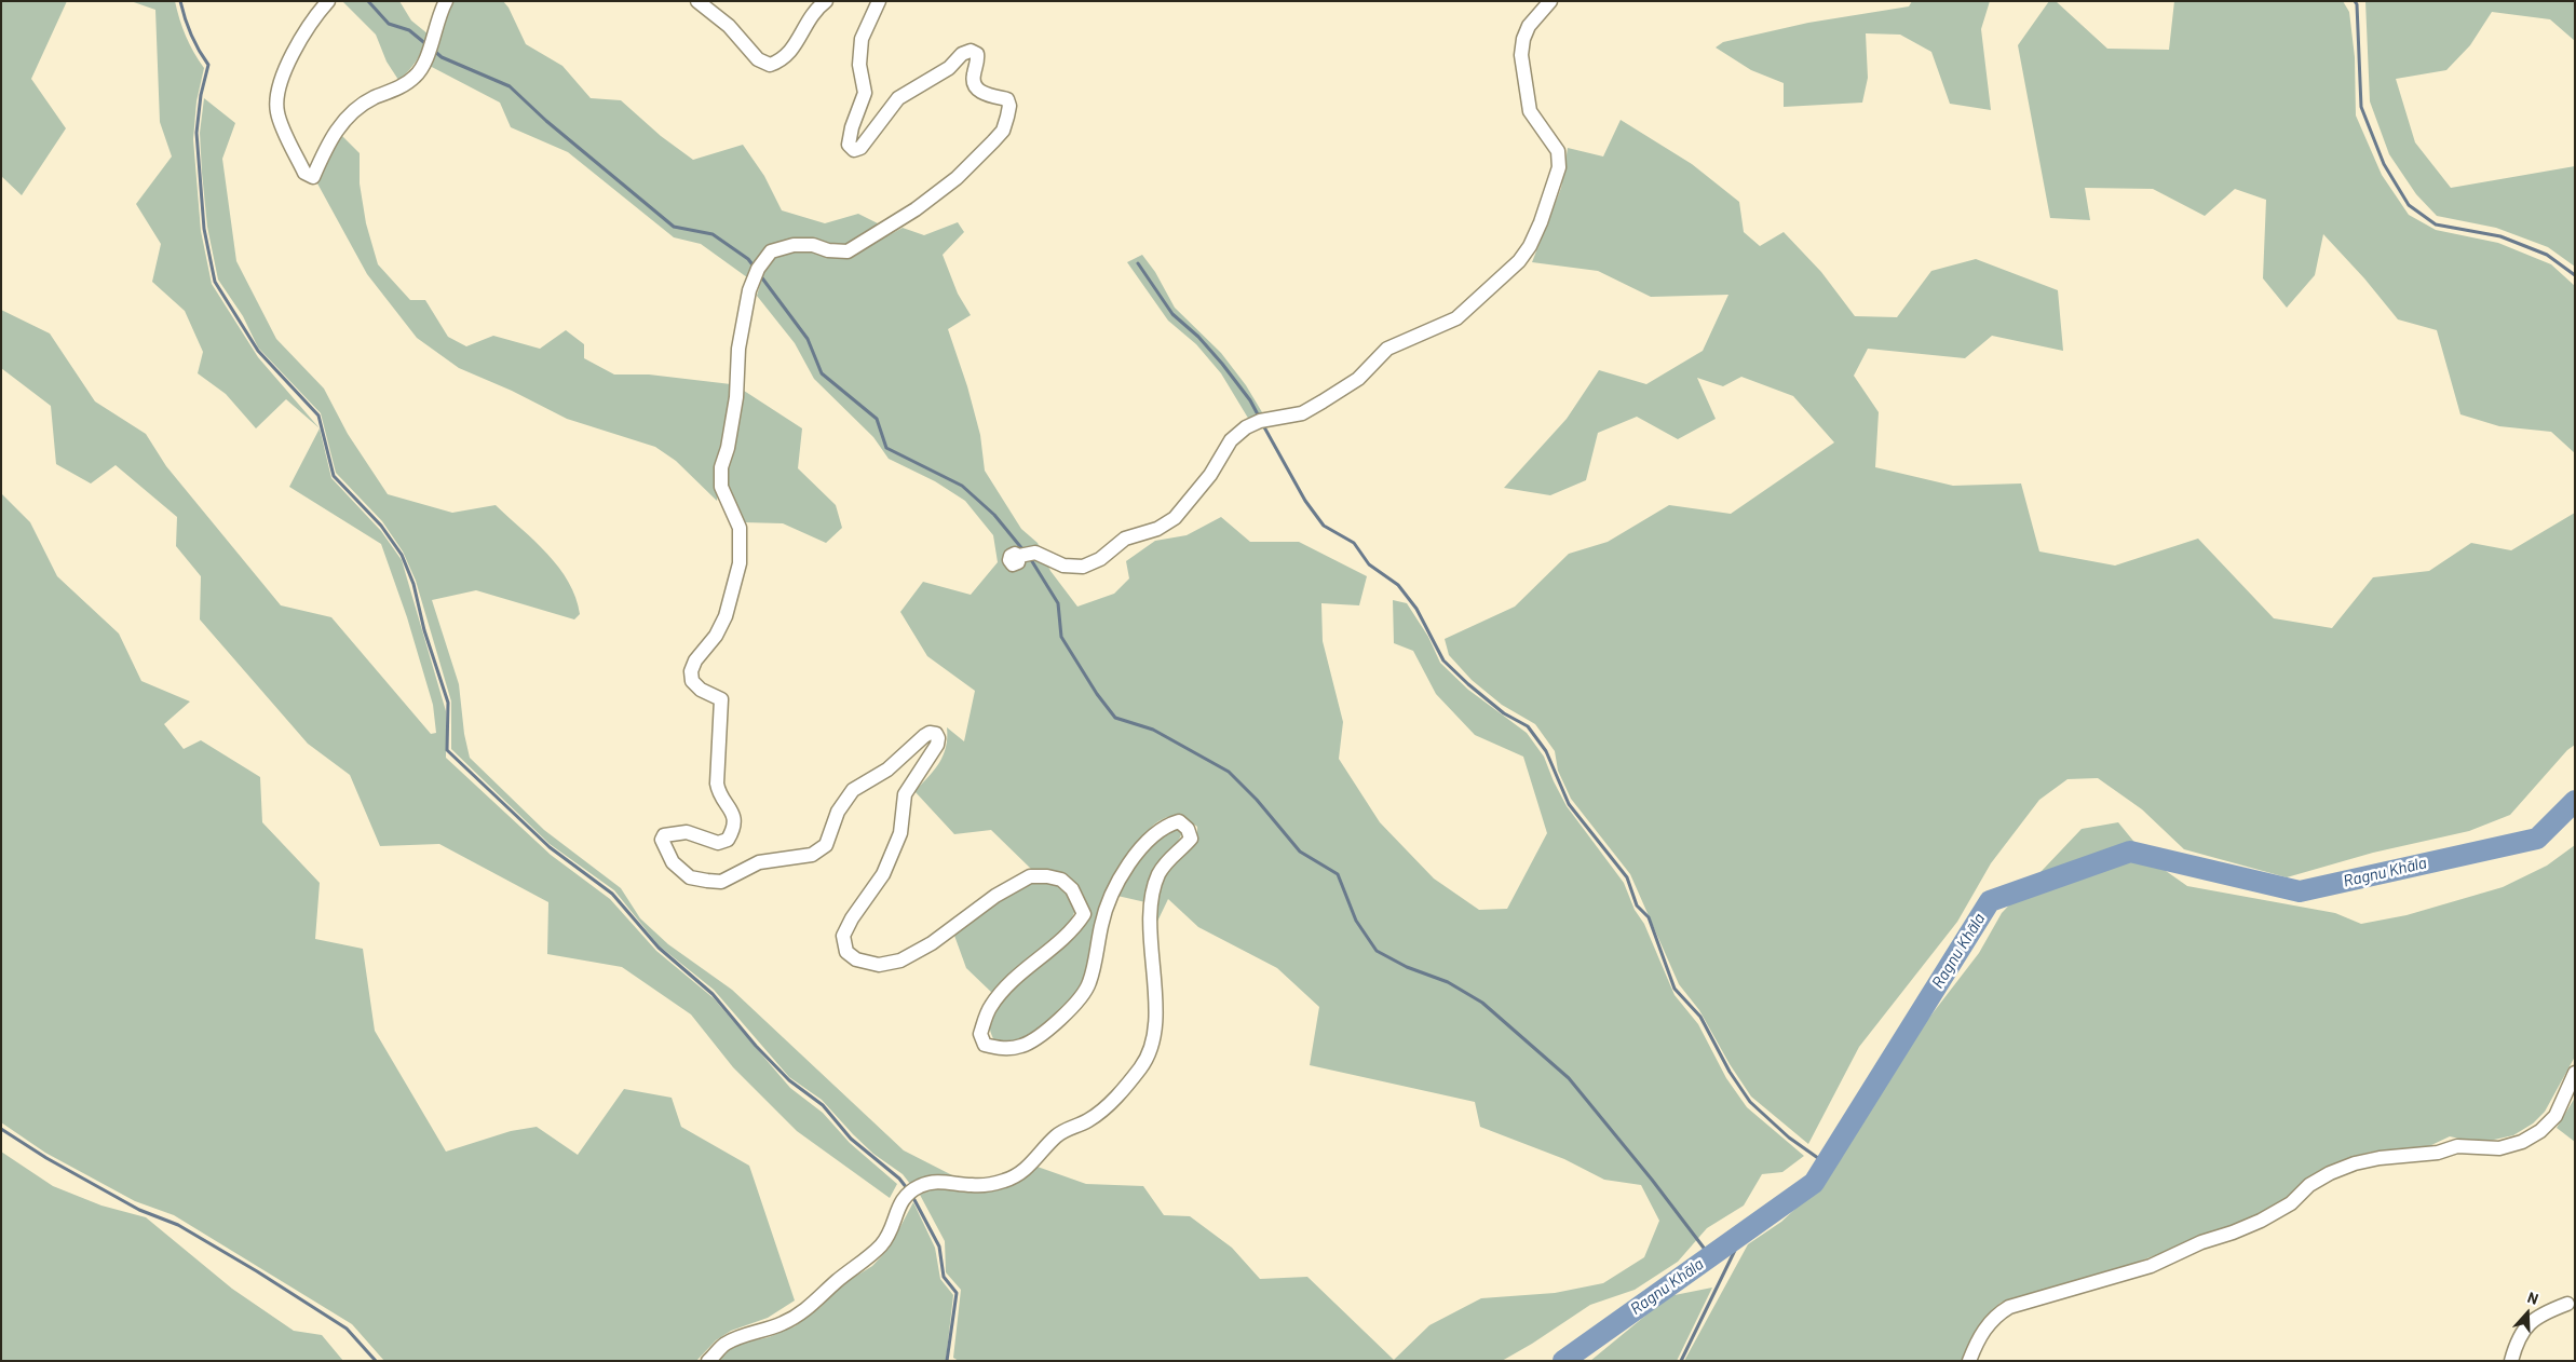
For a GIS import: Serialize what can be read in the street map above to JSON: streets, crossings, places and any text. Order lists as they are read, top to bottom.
{
  "water": ["Ragnu Khāla"],
  "north": "top"
}
